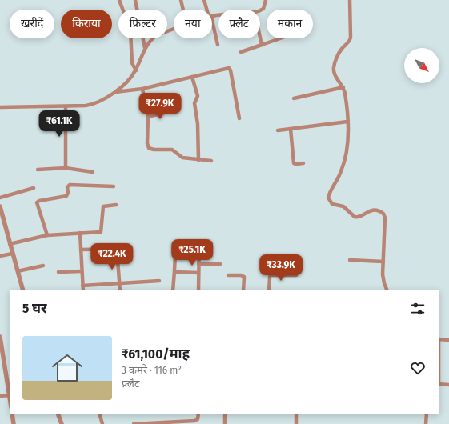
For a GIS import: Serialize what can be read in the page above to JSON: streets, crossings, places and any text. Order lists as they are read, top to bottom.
{
  "north": "bottom right",
  "page": {
    "chip": [
      "खरीदें",
      "किराया",
      "फ़िल्टर",
      "नया",
      "फ़्लैट",
      "मकान"
    ],
    "price": [
      "₹27.9K",
      "₹61.1K",
      "₹25.1K",
      "₹22.4K",
      "₹33.9K"
    ],
    "heading": "5 घर",
    "list": [
      {
        "name": "₹61,100/माह",
        "note": "3 कमरे · 116 m² · फ़्लैट"
      }
    ]
  }
}
